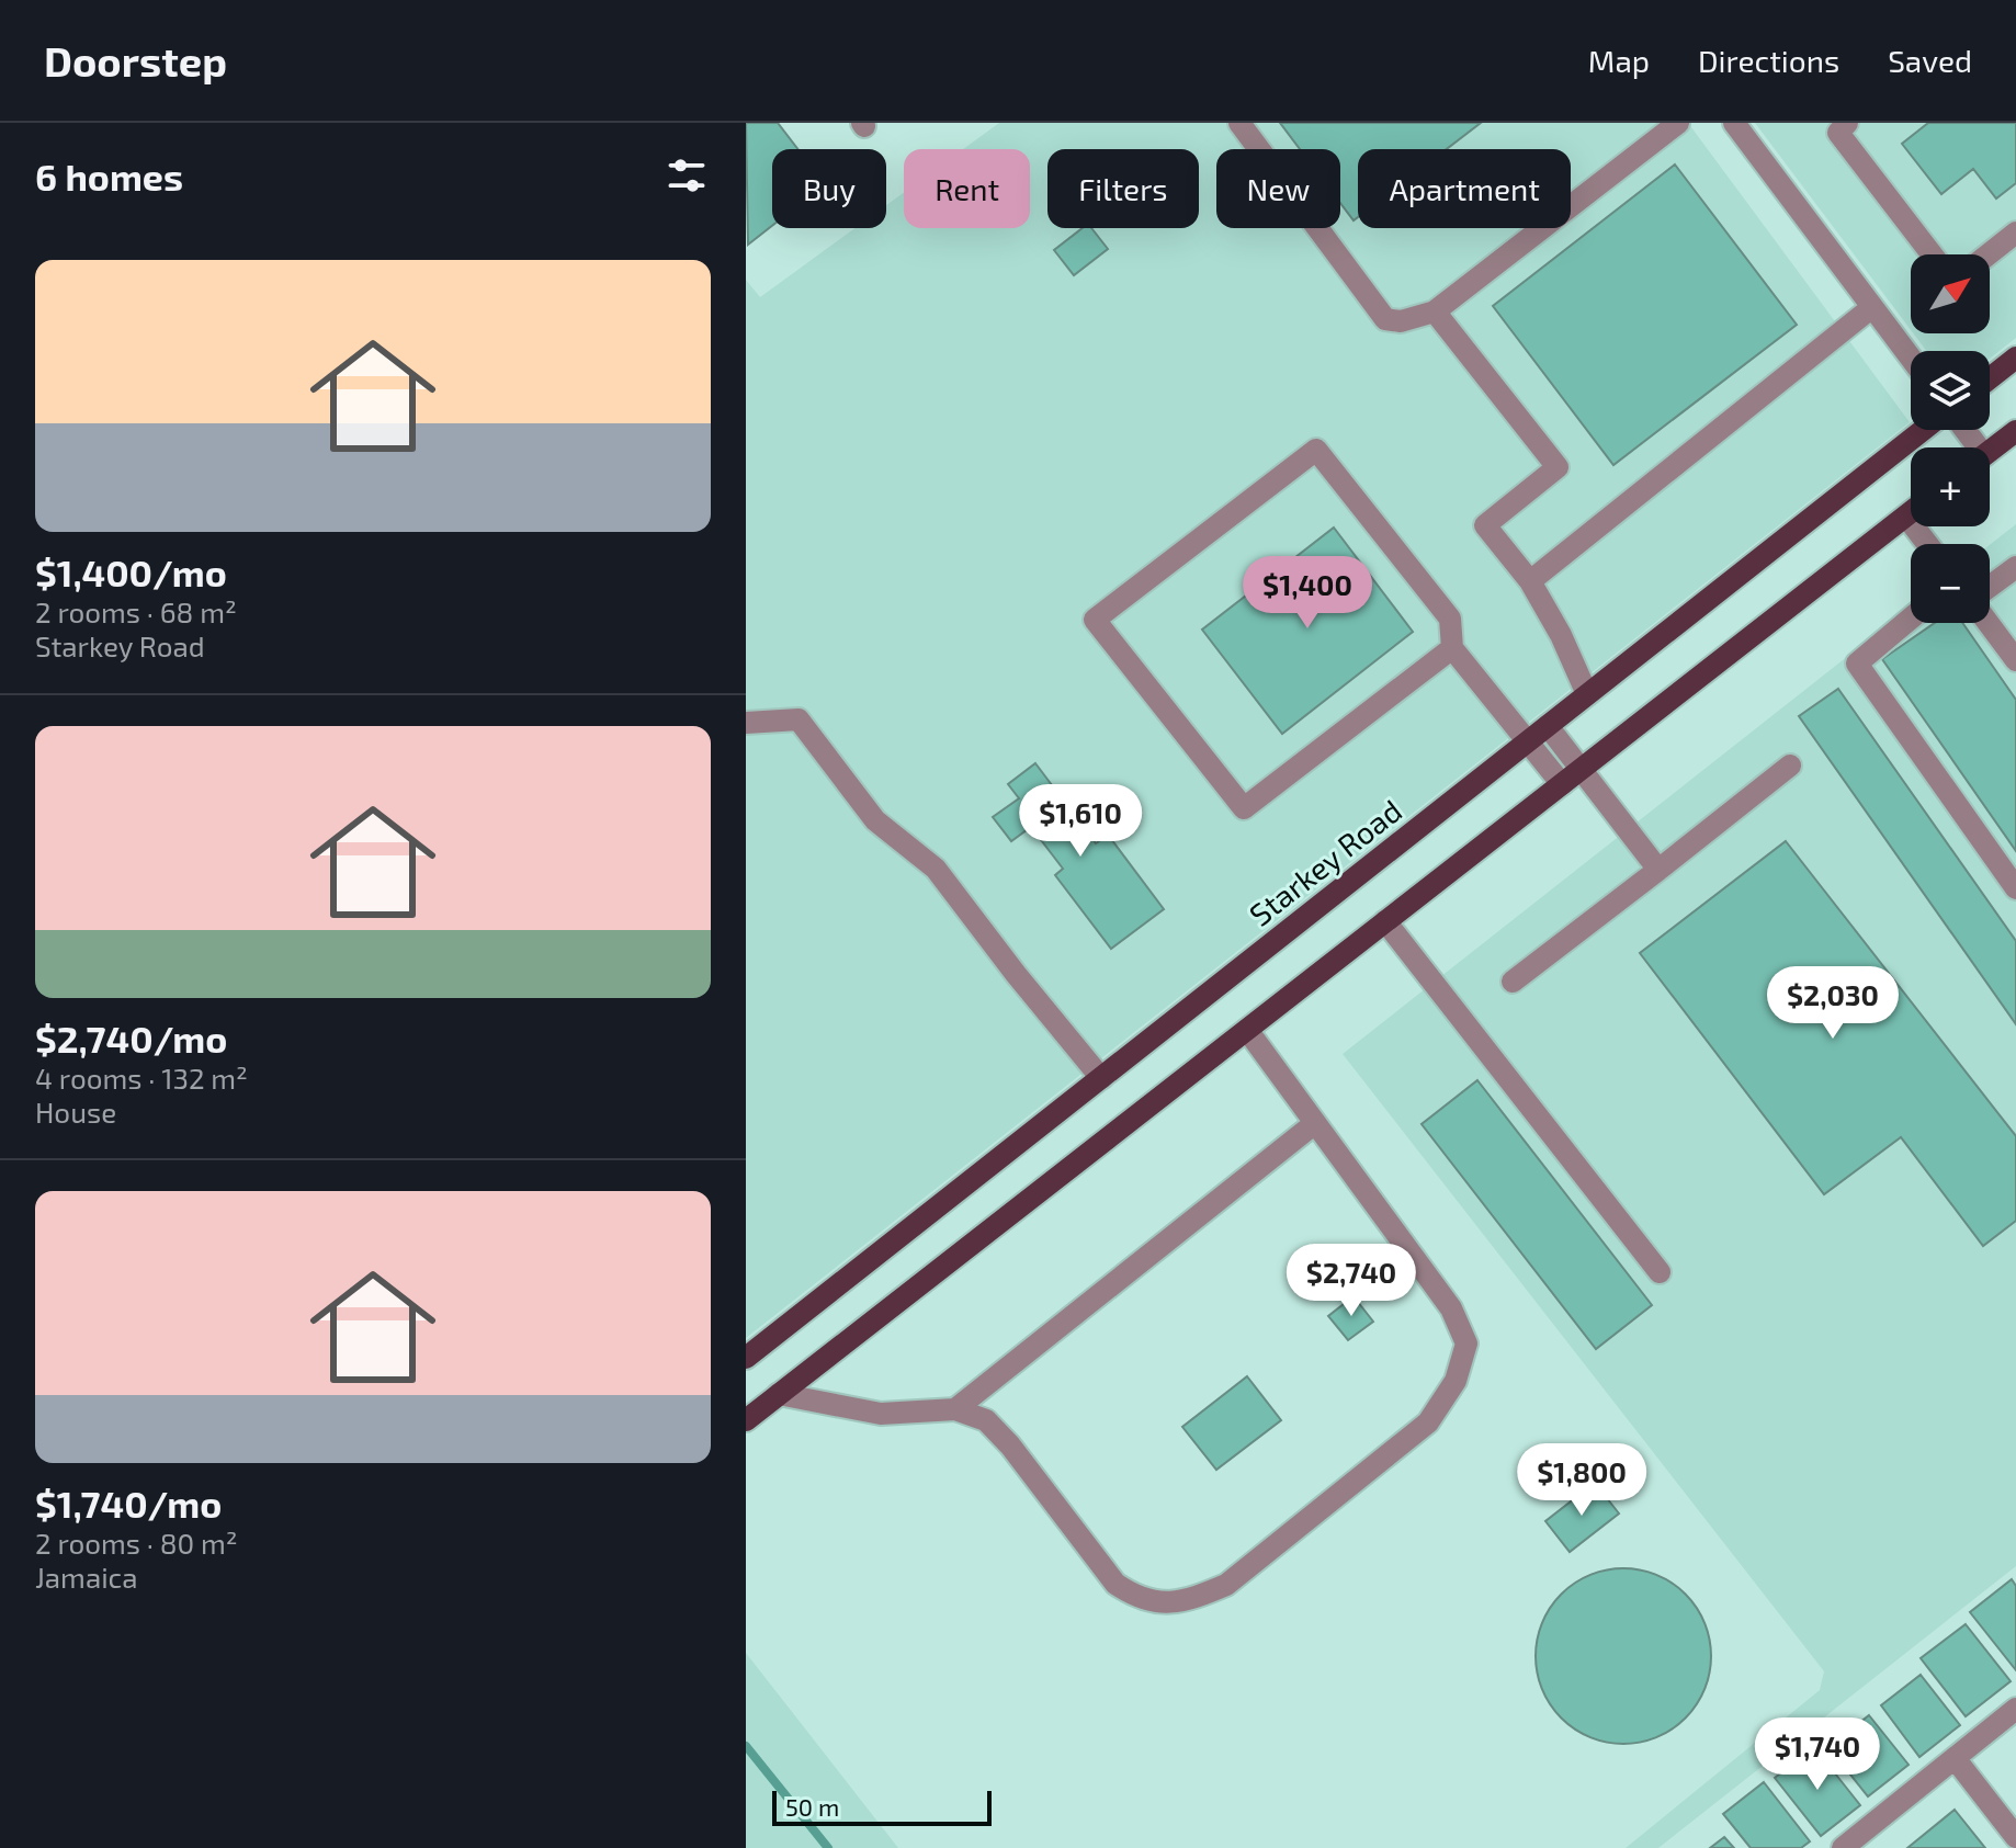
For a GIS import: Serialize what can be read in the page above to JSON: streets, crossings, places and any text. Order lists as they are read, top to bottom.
{
  "streets": {
    "main road": ["Starkey Road"]
  },
  "scale_bar": "50 m",
  "north": "top right",
  "page": {
    "header": "Doorstep",
    "nav": ["Map", "Directions", "Saved"],
    "heading": "6 homes",
    "chip": [
      "Buy",
      "Rent",
      "Filters",
      "New",
      "Apartment"
    ],
    "list": [
      {
        "name": "$1,400/mo",
        "note": "2 rooms · 68 m² · Starkey Road"
      },
      {
        "name": "$2,740/mo",
        "note": "4 rooms · 132 m² · House"
      },
      {
        "name": "$1,740/mo",
        "note": "2 rooms · 80 m² · Jamaica"
      }
    ],
    "map_buttons": ["+", "−"],
    "price": [
      "$1,400",
      "$1,610",
      "$2,030",
      "$2,740",
      "$1,800",
      "$1,740"
    ],
    "scale": "50 m"
  }
}
